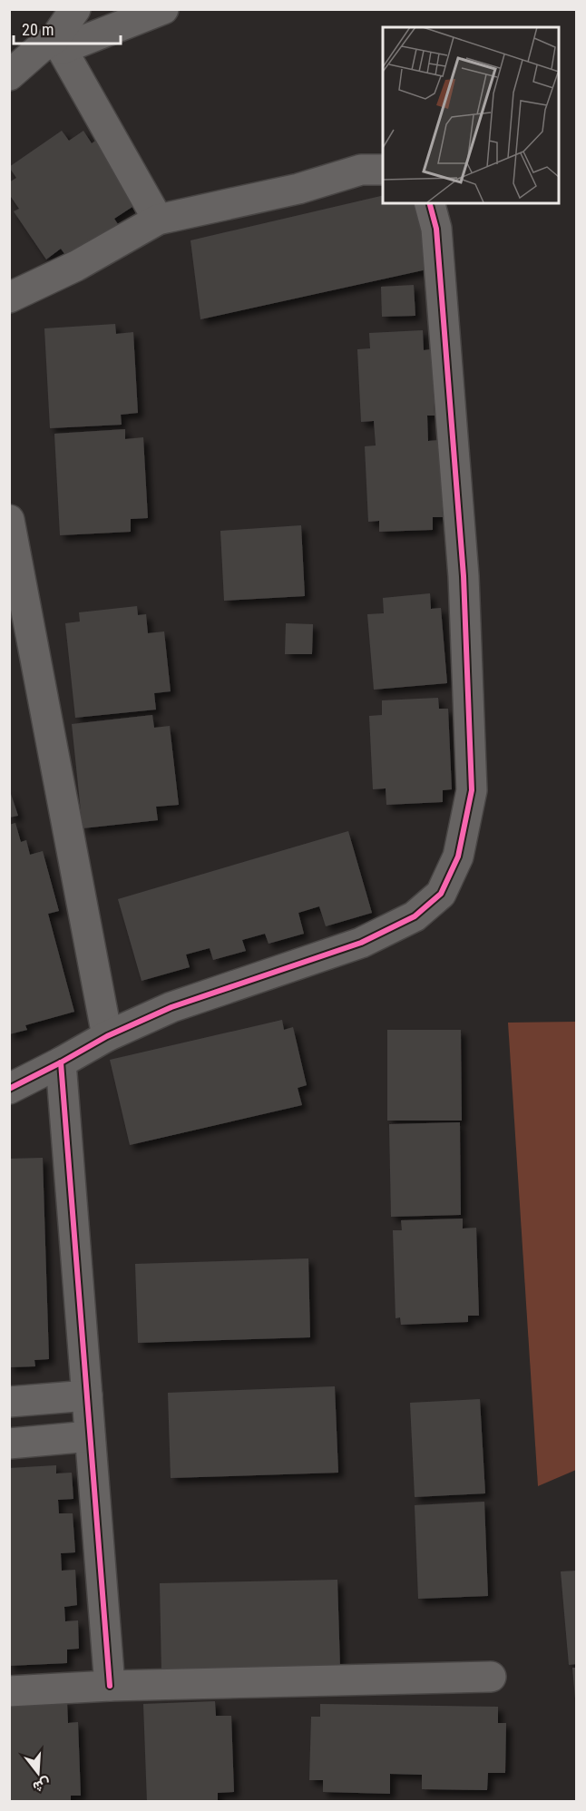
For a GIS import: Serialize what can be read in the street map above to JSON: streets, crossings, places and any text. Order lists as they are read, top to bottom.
{
  "scale_bar": "20 m",
  "north": "bottom"
}
